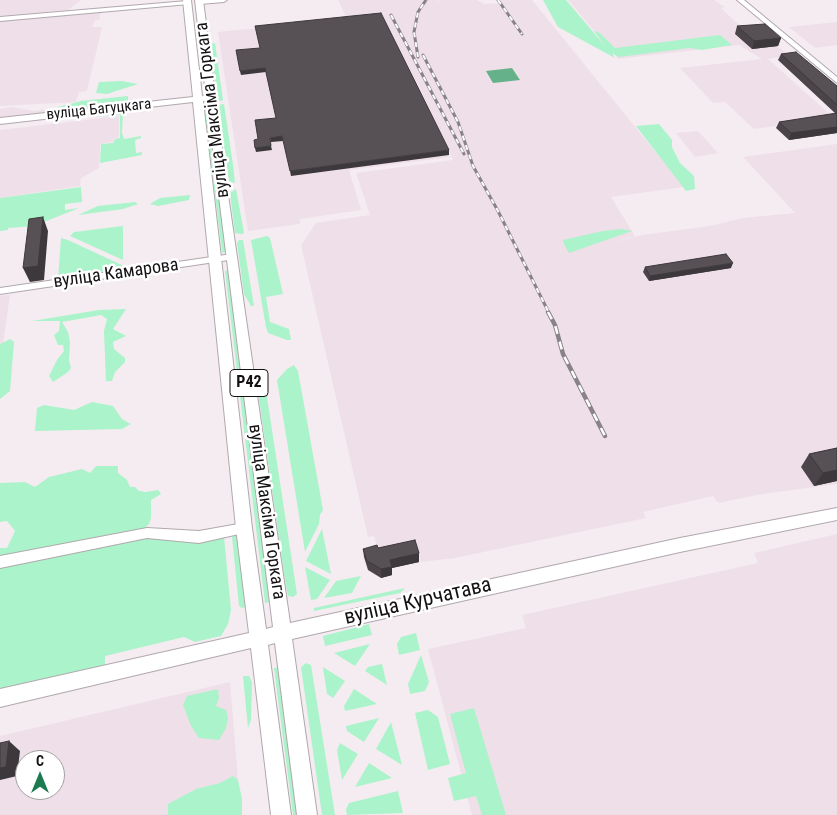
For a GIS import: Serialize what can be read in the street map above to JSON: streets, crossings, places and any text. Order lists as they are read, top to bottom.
{
  "streets": {
    "main road": [
      "вуліца Багуцкага",
      "вуліца Максіма Горкага",
      "Р42",
      "вуліца Курчатава"
    ],
    "street": ["вуліца Камарова"]
  },
  "crossings": [
    ["вуліца Багуцкага", "вуліца Максіма Горкага"],
    ["вуліца Максіма Горкага", "вуліца Камарова"],
    ["вуліца Максіма Горкага", "вуліца Курчатава"]
  ],
  "north": "top"
}
